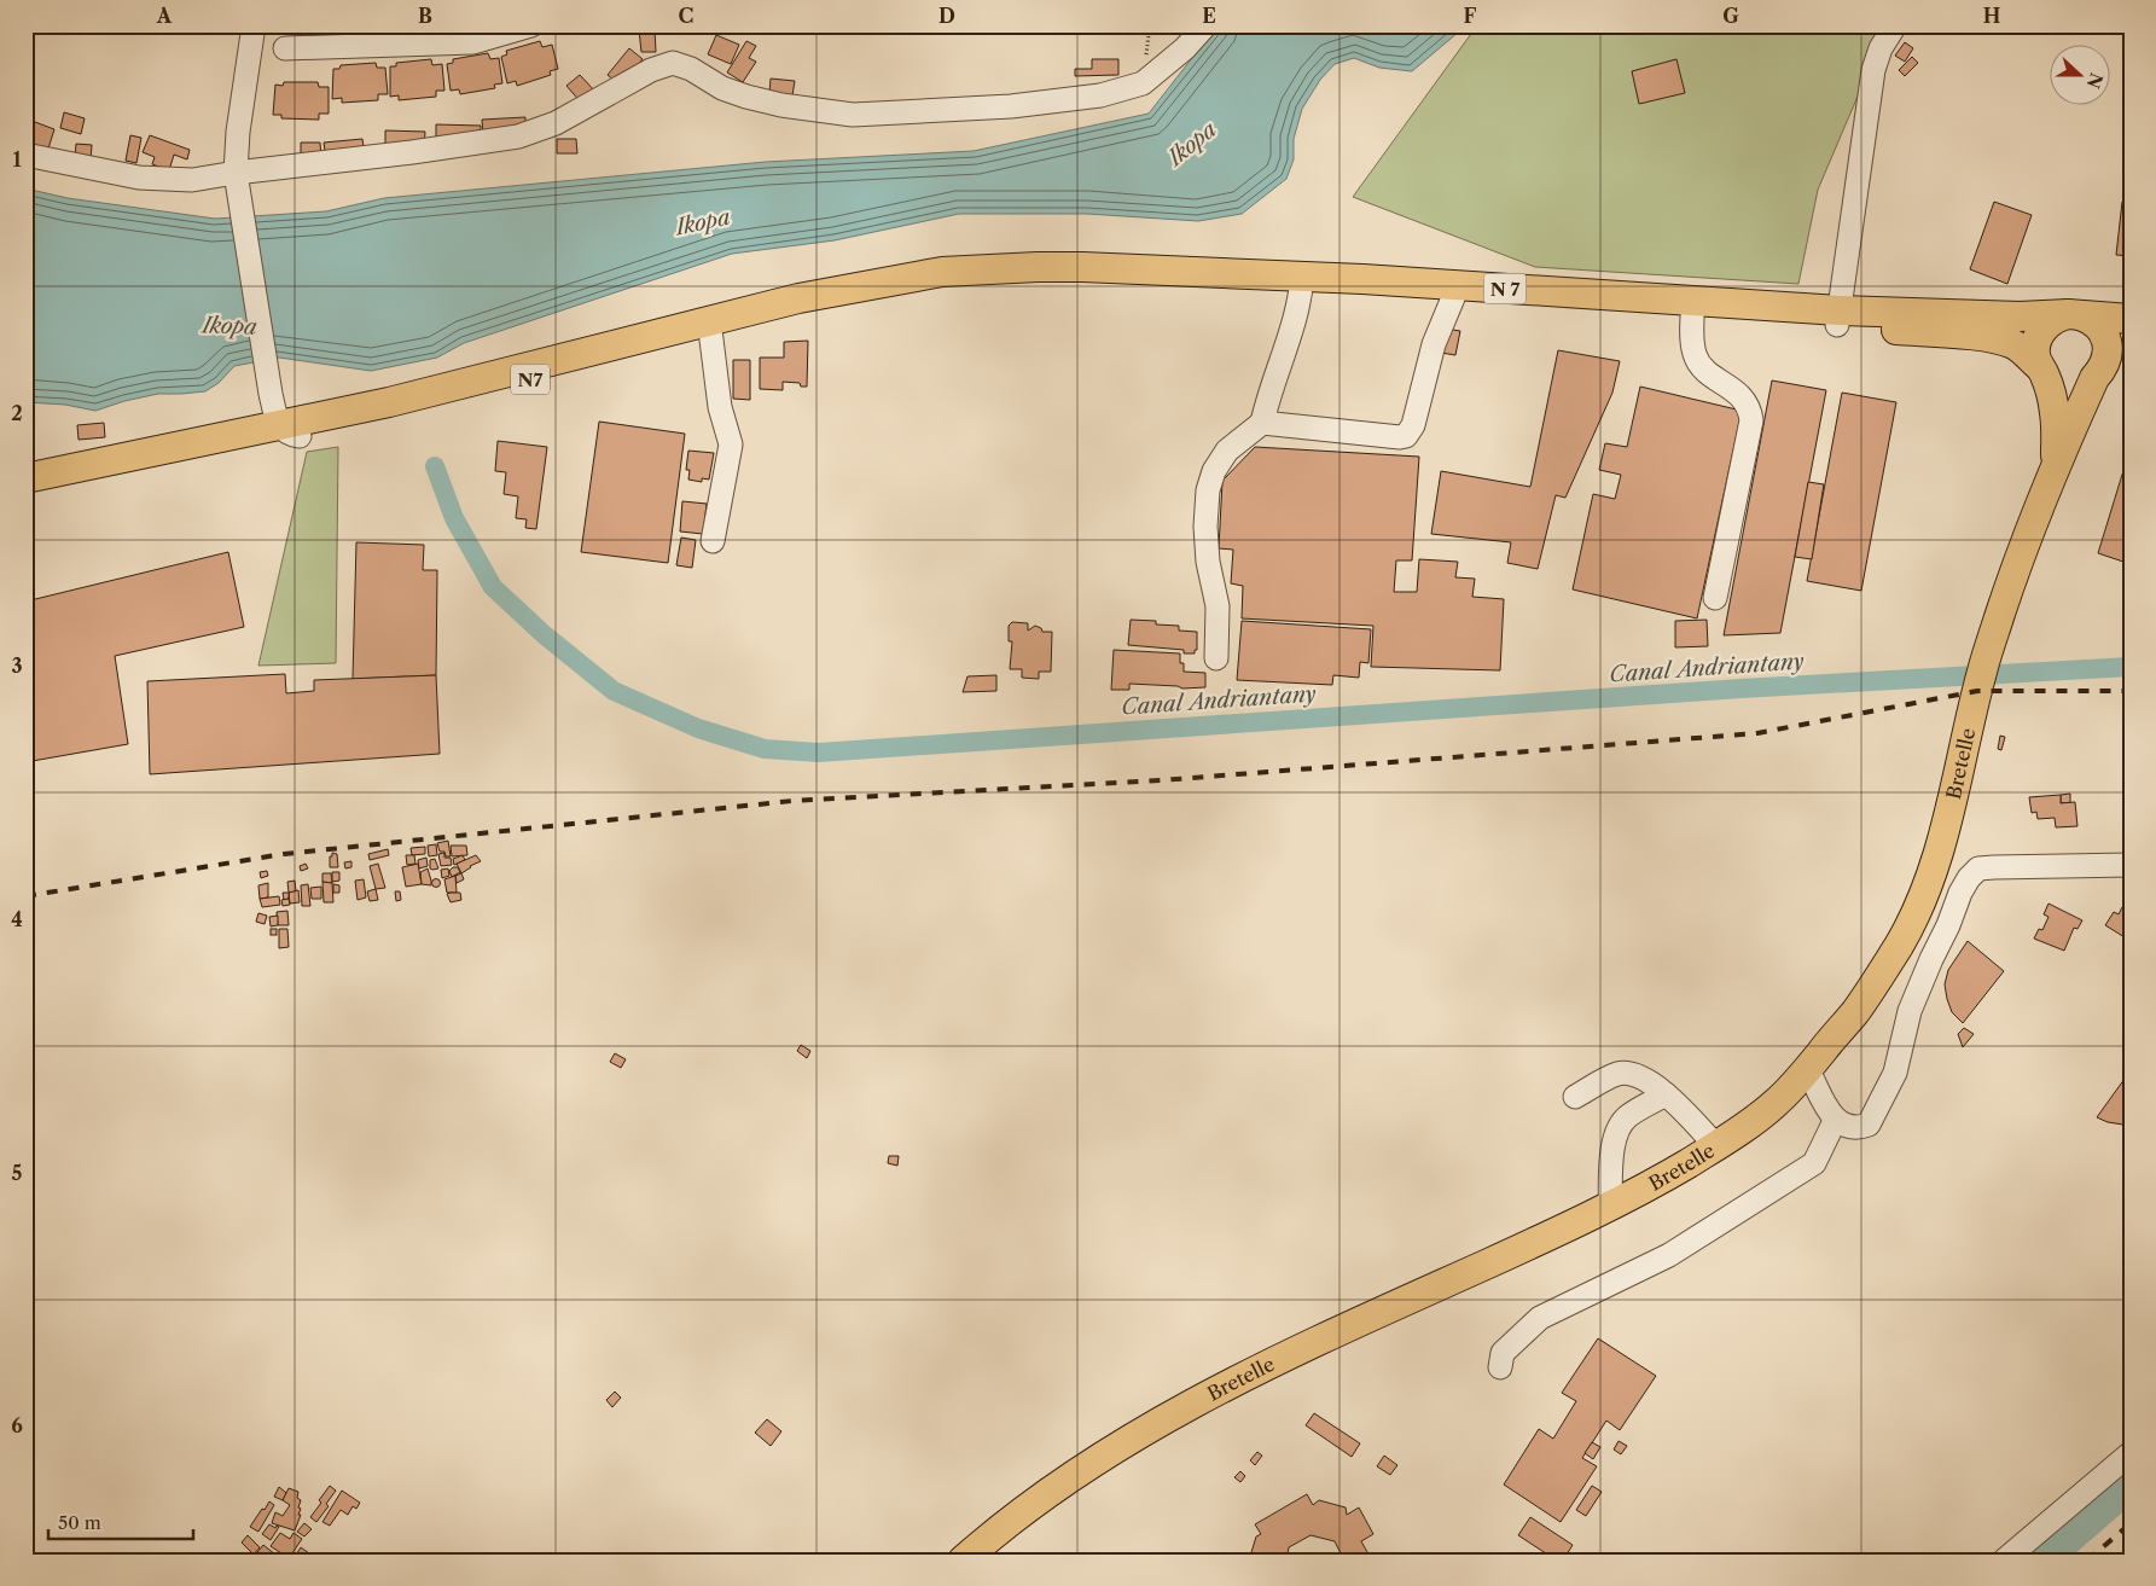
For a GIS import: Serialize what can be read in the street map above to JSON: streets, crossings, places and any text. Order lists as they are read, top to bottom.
{
  "streets": {
    "main road": ["N 7", "N7", "Bretelle"]
  },
  "crossings": [
    ["N 7", "N7"],
    ["N 7", "Bretelle"]
  ],
  "water": ["Ikopa", "Canal Andriantany"],
  "scale_bar": "50 m",
  "north": "right",
  "grid": {
    "columns": [
      "A",
      "B",
      "C",
      "D",
      "E",
      "F",
      "G",
      "H"
    ],
    "rows": [
      "1",
      "2",
      "3",
      "4",
      "5",
      "6"
    ]
  }
}
